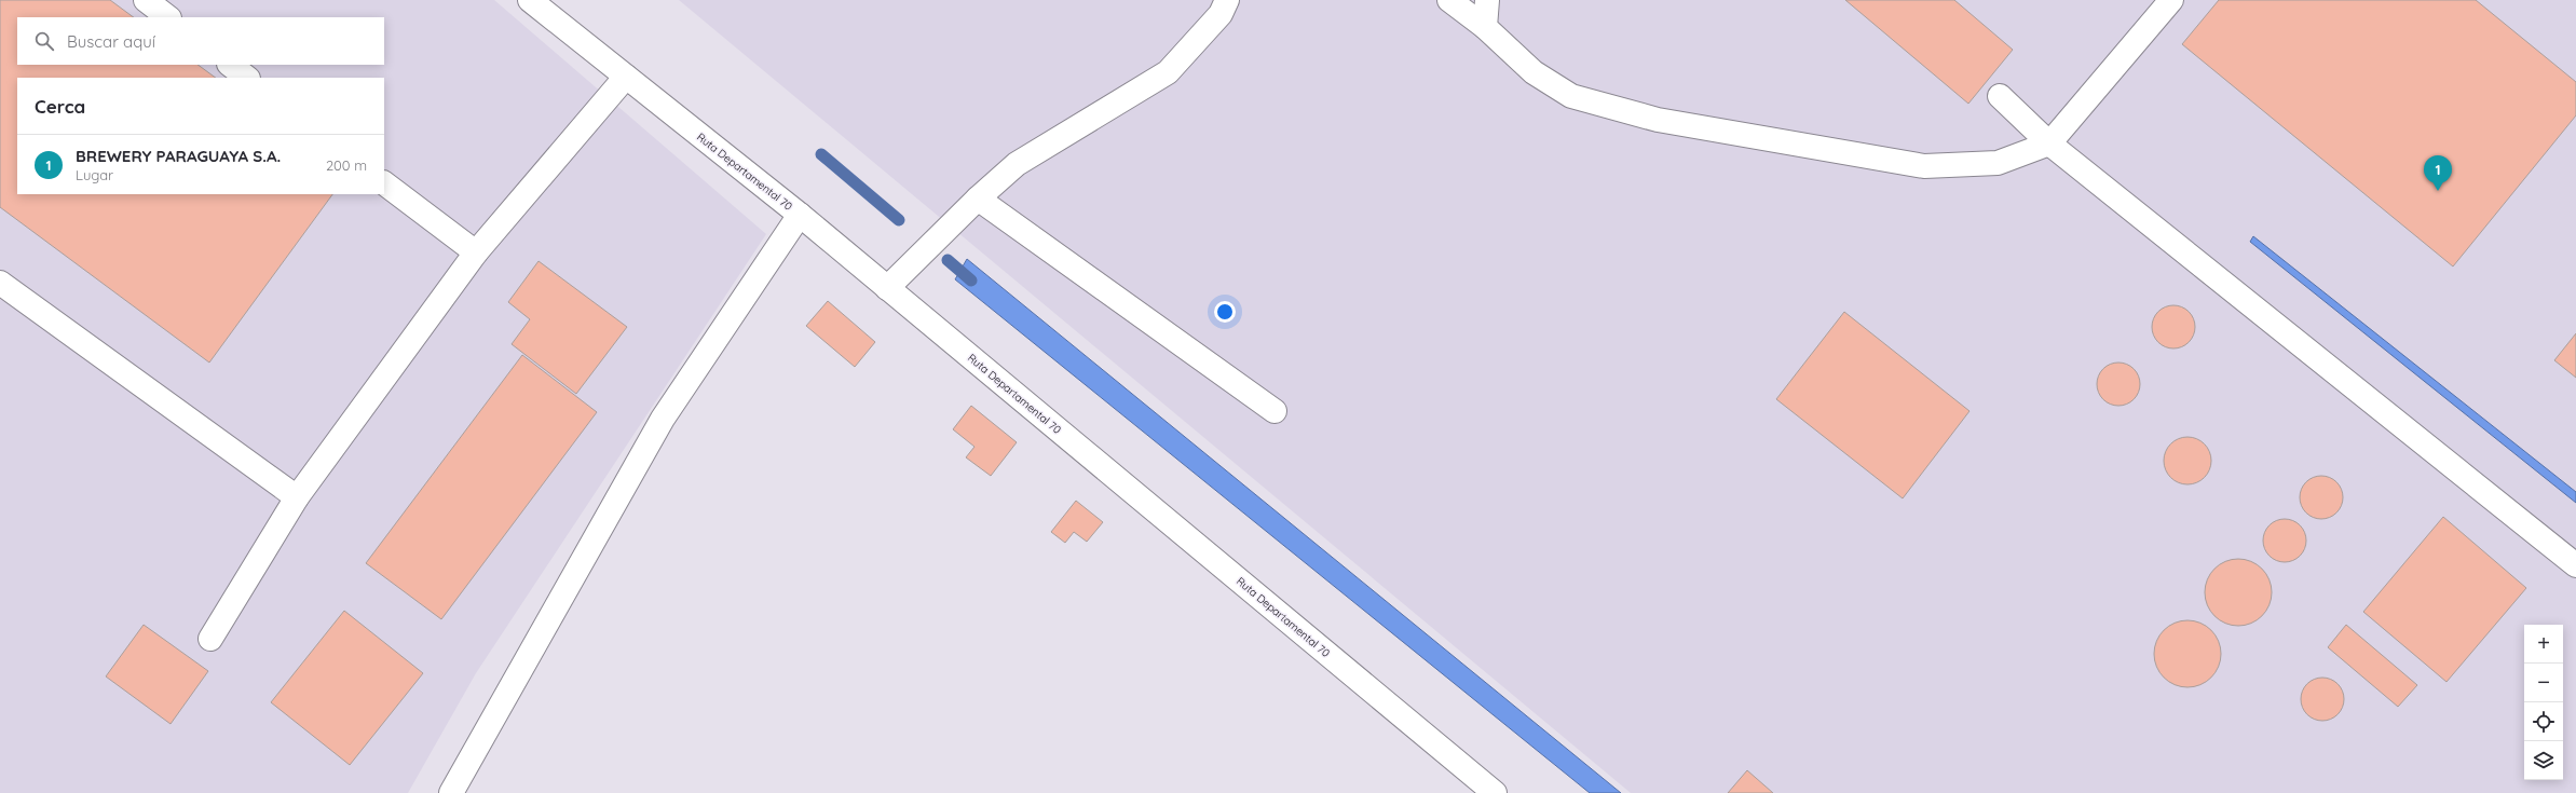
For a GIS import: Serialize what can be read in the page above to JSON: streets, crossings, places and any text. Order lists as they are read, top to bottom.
{
  "streets": {
    "main road": ["Ruta Departamental 70"]
  },
  "page": {
    "search": "Buscar aquí",
    "heading": "Cerca",
    "list": [
      {
        "mark": "1",
        "name": "BREWERY PARAGUAYA S.A.",
        "note": "Lugar",
        "value": "200 m"
      }
    ],
    "pins": "1",
    "map_buttons": ["+", "−"]
  }
}
